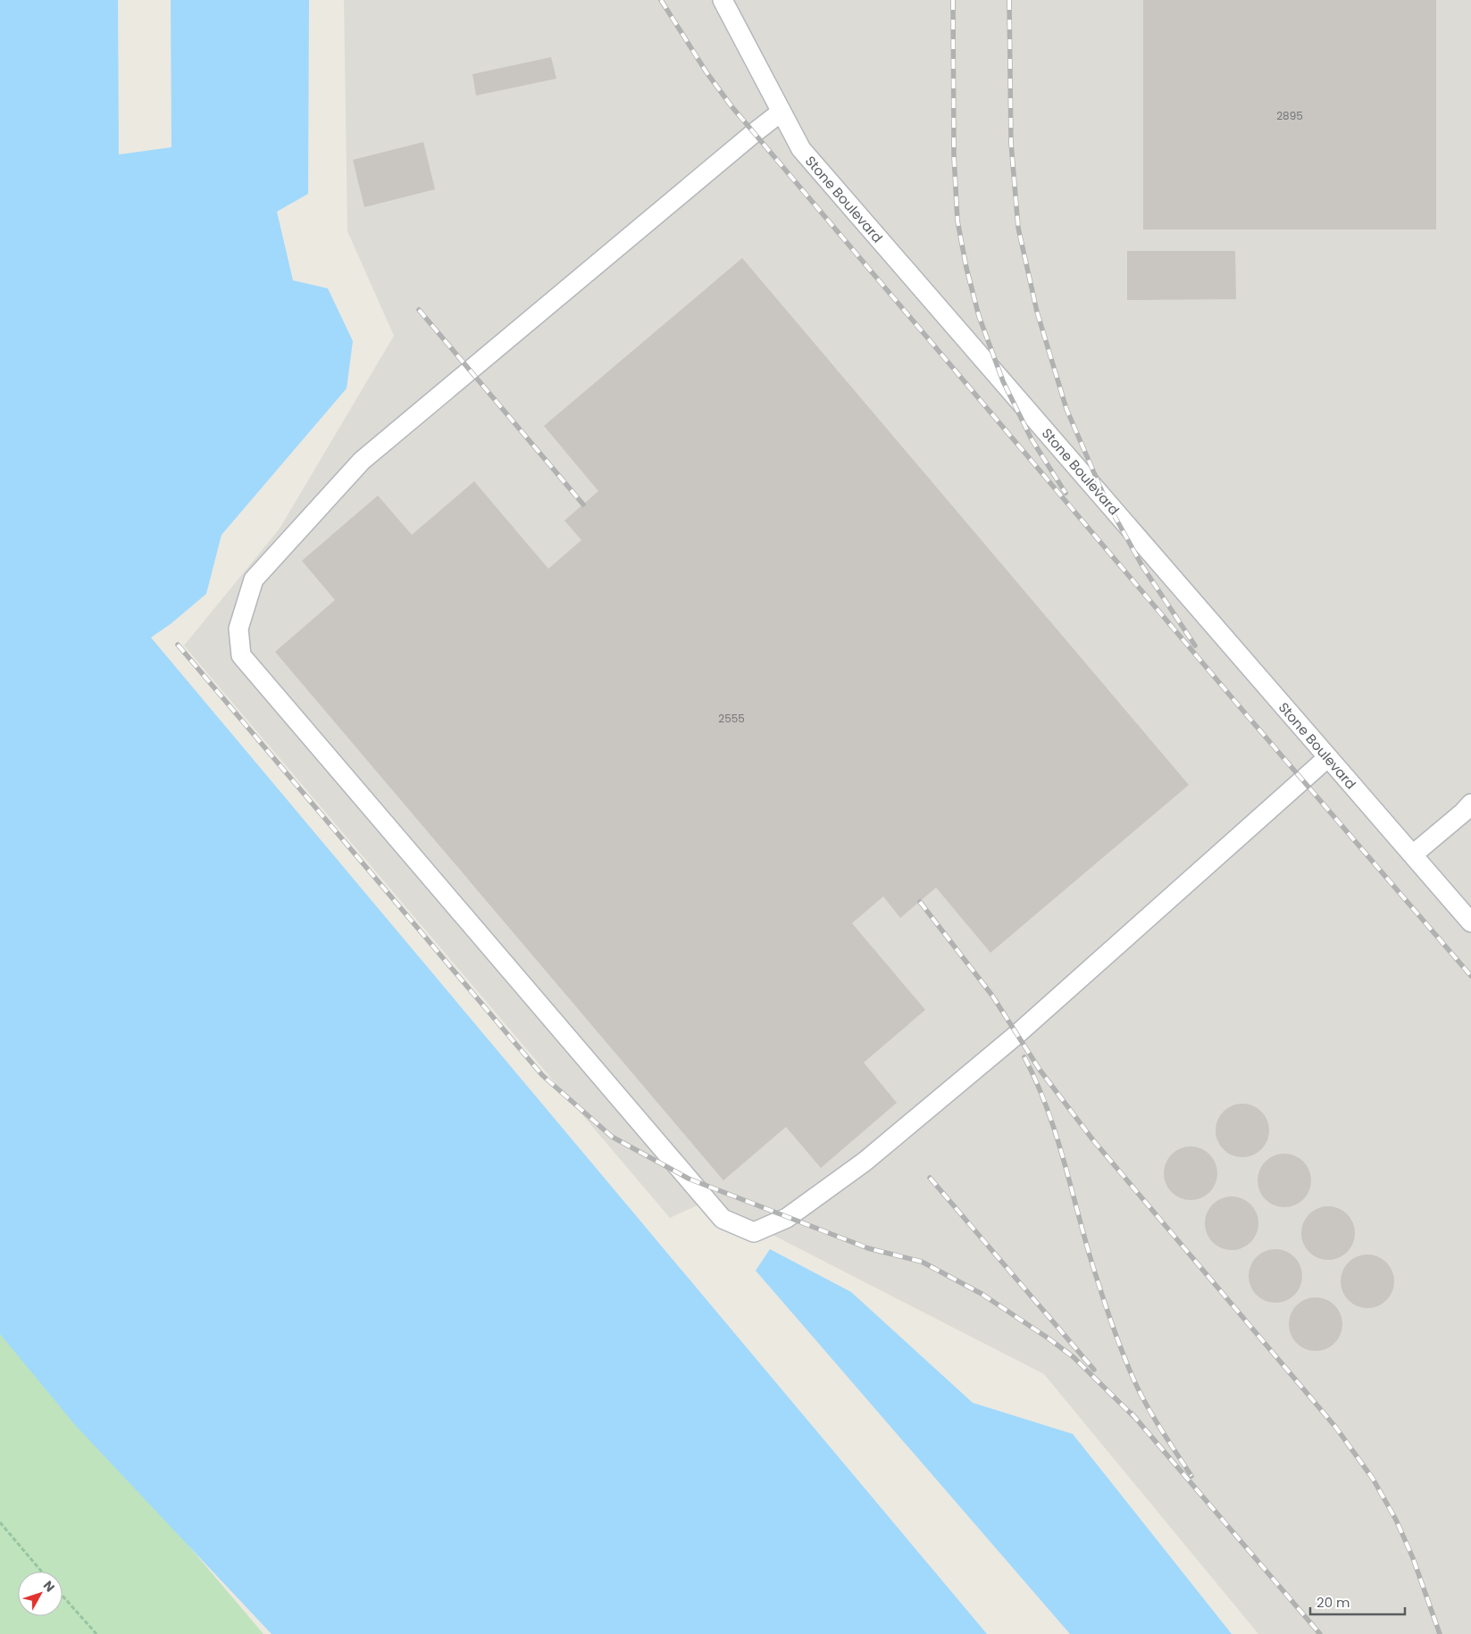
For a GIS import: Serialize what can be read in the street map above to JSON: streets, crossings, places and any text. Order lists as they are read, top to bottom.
{
  "streets": {
    "lane": ["Stone Boulevard"]
  },
  "house_numbers": ["2895", "2555"],
  "scale_bar": "20 m",
  "north": "top right"
}
